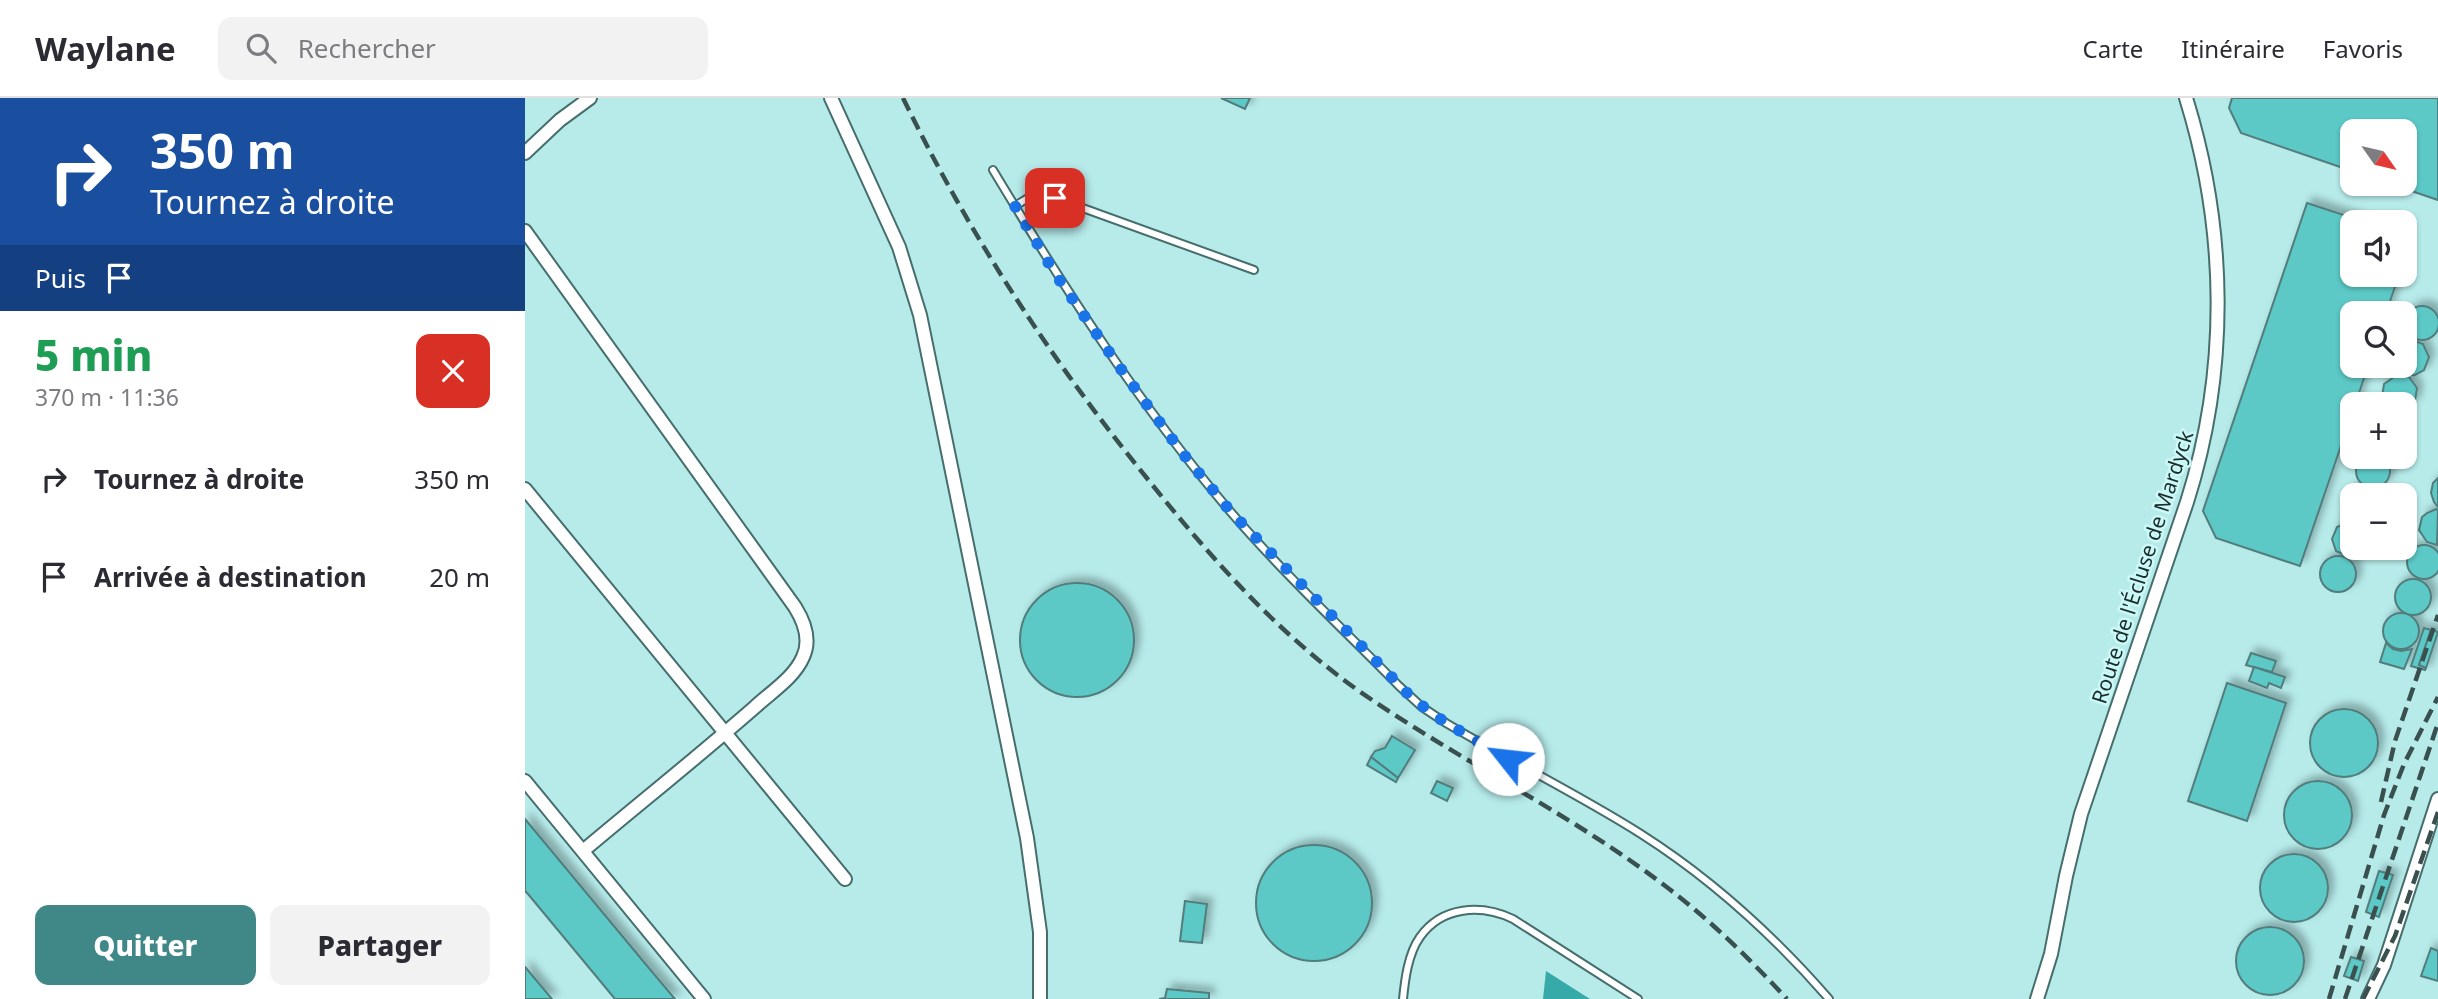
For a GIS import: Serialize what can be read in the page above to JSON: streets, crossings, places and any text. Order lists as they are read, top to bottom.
{
  "streets": {
    "street": ["Route de l'Écluse de Mardyck"]
  },
  "north": "bottom right",
  "page": {
    "header": "Waylane",
    "search": "Rechercher",
    "nav": ["Carte", "Itinéraire", "Favoris"],
    "turn": ["350 m", "Tournez à droite"],
    "map_buttons": ["+", "−"],
    "then": "Puis",
    "heading": ["5 min", "370 m · 11:36"],
    "list": [
      {
        "name": "Tournez à droite",
        "value": "350 m"
      },
      {
        "name": "Arrivée à destination",
        "value": "20 m"
      }
    ],
    "buttons": ["Quitter", "Partager"]
  }
}
